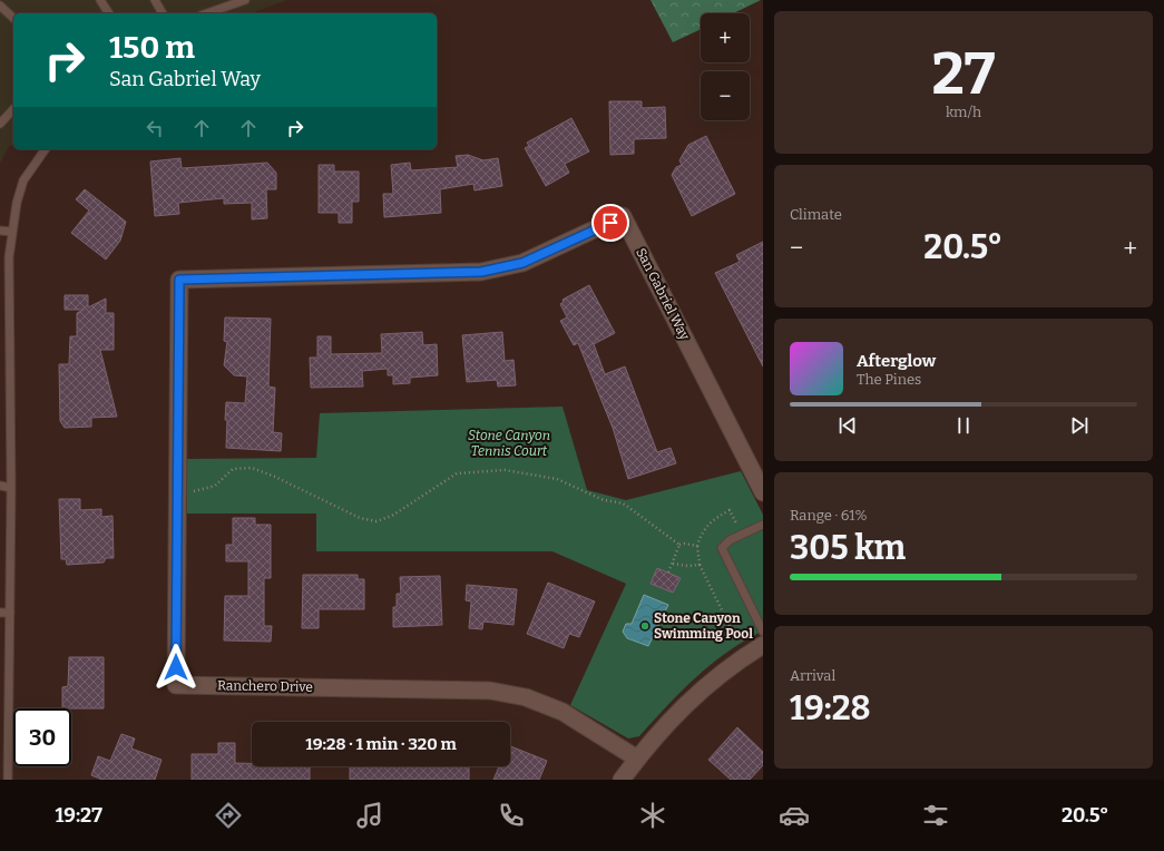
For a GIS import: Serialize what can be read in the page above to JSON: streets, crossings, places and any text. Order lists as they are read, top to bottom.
{
  "streets": {
    "street": ["San Gabriel Way", "Ranchero Drive"]
  },
  "crossings": [
    ["San Gabriel Way", "Ranchero Drive"]
  ],
  "parks": ["Stone Canyon Tennis Court"],
  "places": ["Stone Canyon Swimming Pool"],
  "page": {
    "tile": [
      ["27", "km/h"],
      "Climate",
      ["Range · 61%", "305 km"],
      ["Arrival", "19:28"]
    ],
    "map_buttons": ["+", "−"],
    "turn": ["150 m", "San Gabriel Way"],
    "heat": ["−", "20.5°", "+"],
    "song": ["Afterglow", "The Pines"],
    "limit": "30",
    "trip": "19:28 · 1 min · 320 m",
    "tabs": ["19:27", "20.5°"]
  }
}
